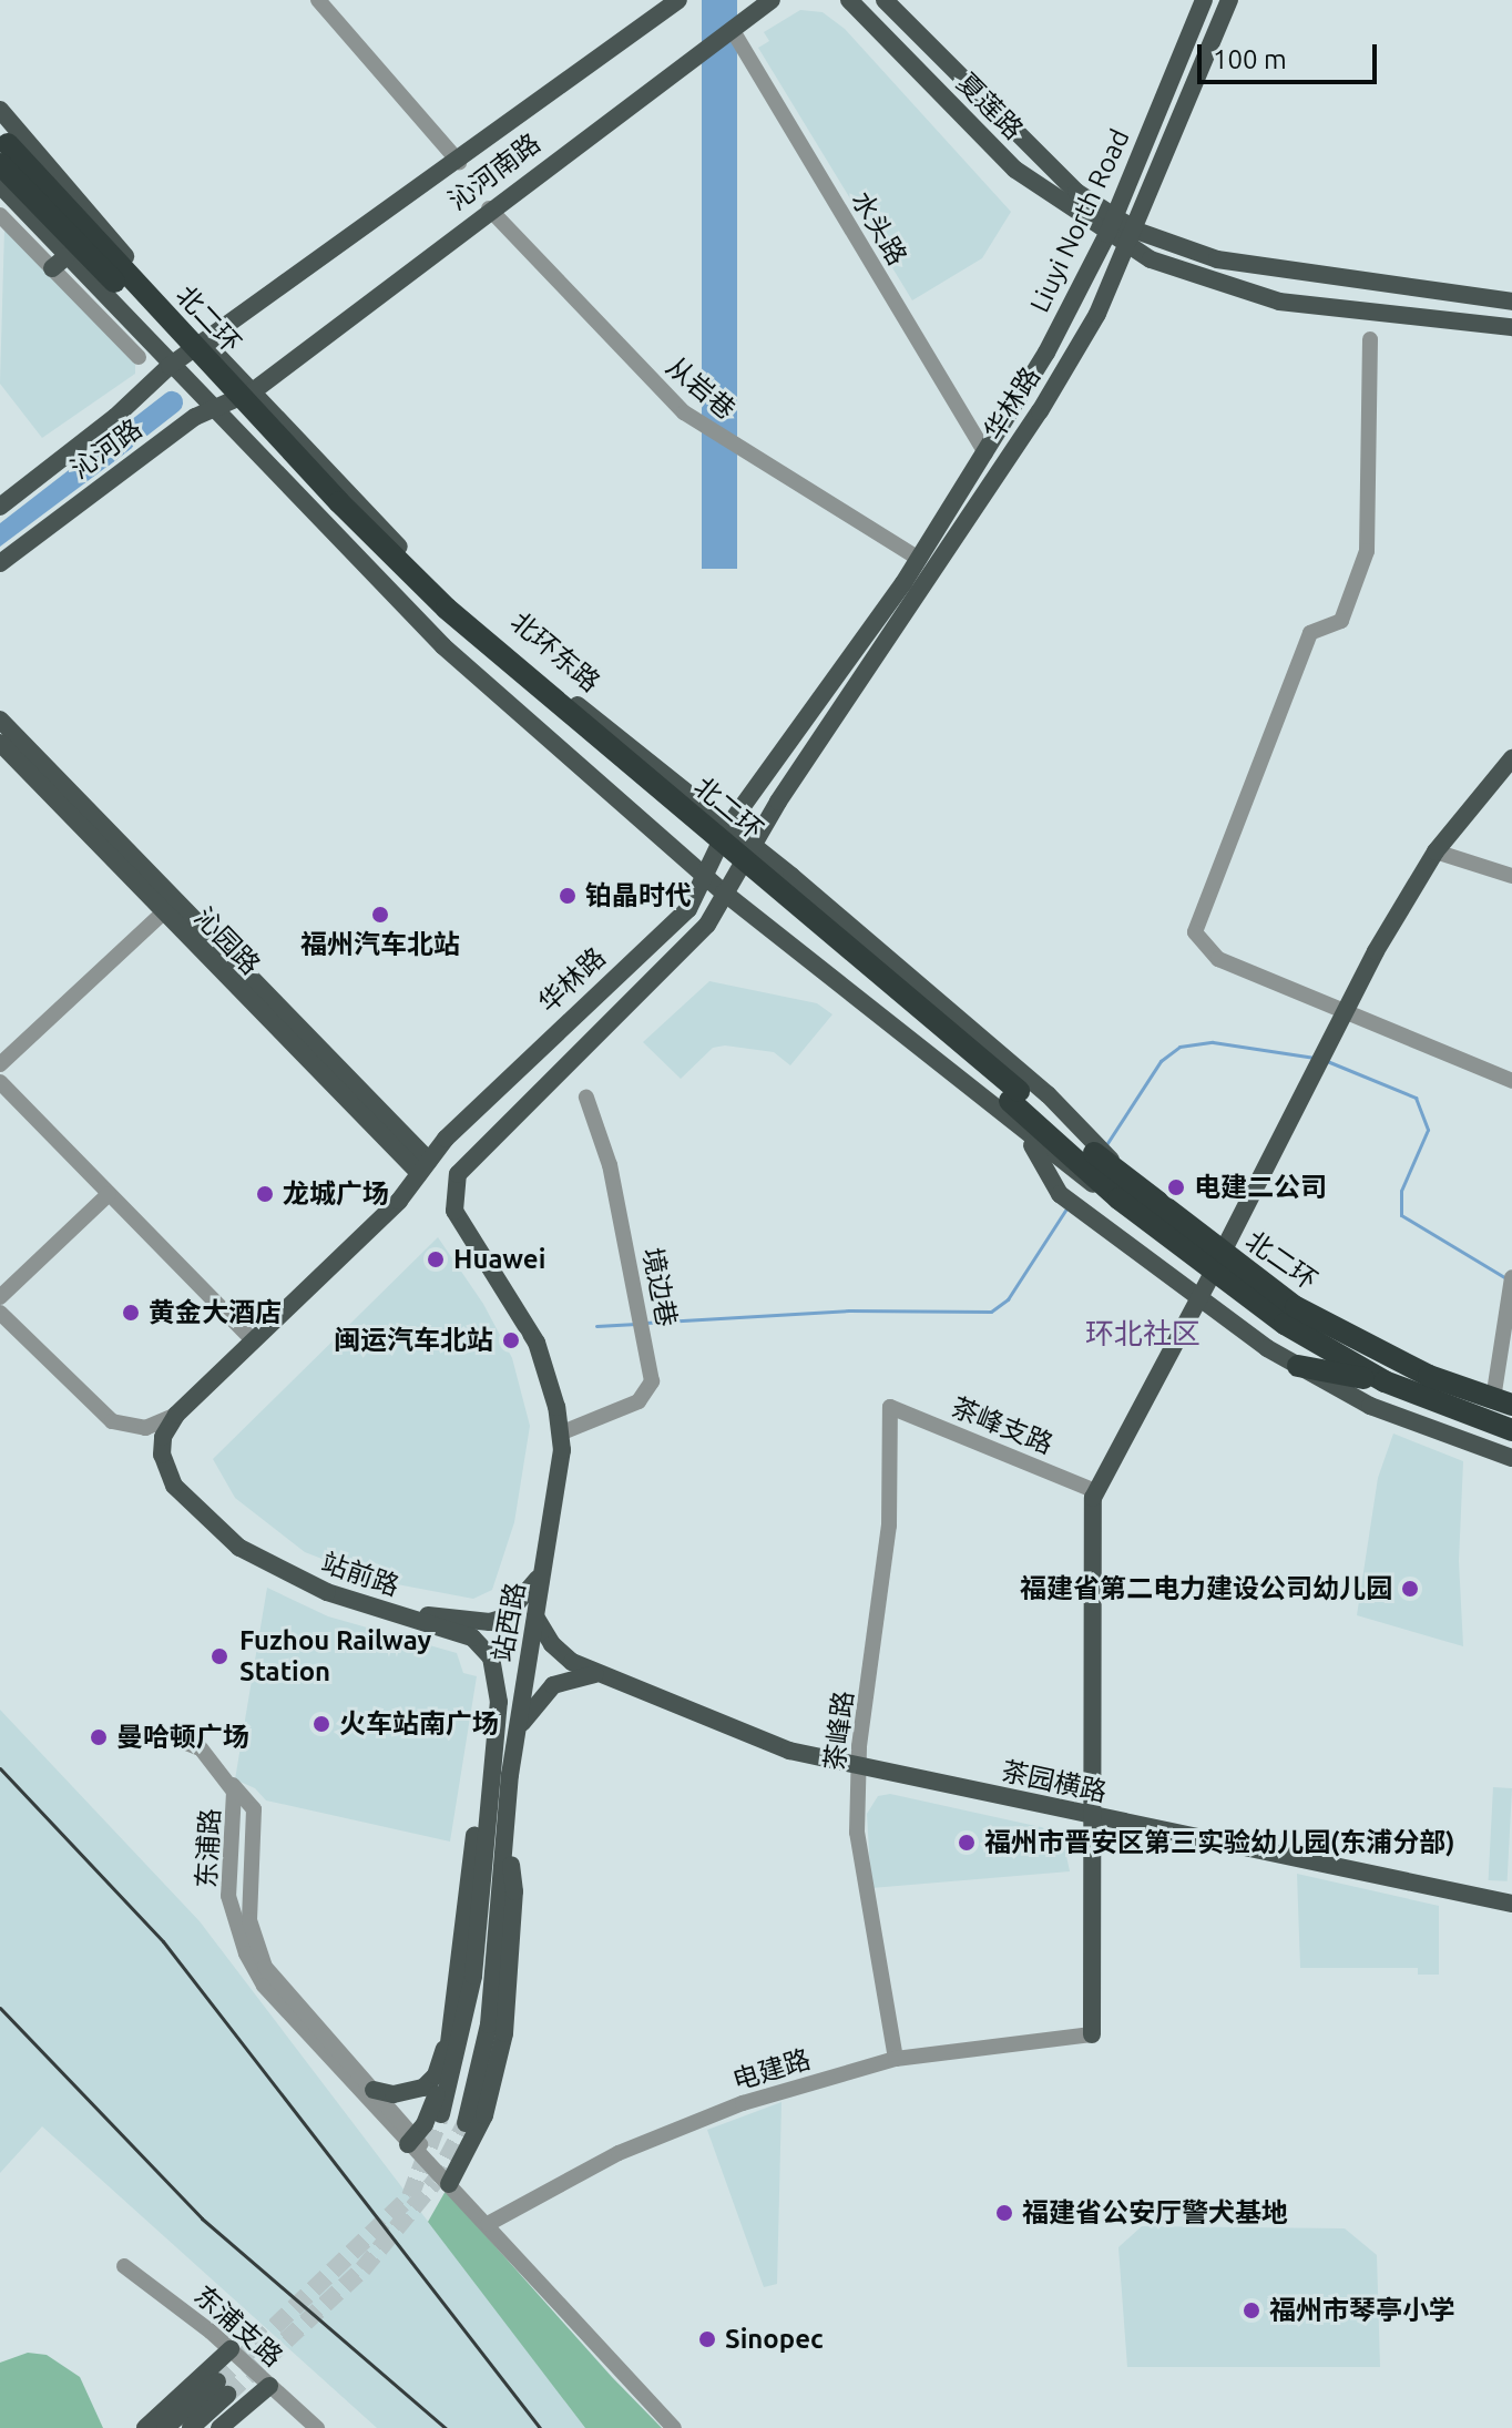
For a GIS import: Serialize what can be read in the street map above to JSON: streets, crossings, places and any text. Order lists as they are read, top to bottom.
{
  "streets": {
    "highway": ["北二环"],
    "main road": [
      "夏莲路",
      "沁河南路",
      "Liuyi North Road",
      "华林路",
      "沁河路",
      "北环东路",
      "沁园路",
      "站前路",
      "站西路",
      "茶园横路"
    ],
    "street": [
      "水头路",
      "从岩巷",
      "境边巷",
      "茶峰支路",
      "茶峰路",
      "东浦路",
      "电建路",
      "东浦支路"
    ]
  },
  "crossings": [
    ["夏莲路", "Liuyi North Road"],
    ["沁河南路", "水头路"],
    ["沁河南路", "从岩巷"],
    ["沁河南路", "沁河路"],
    ["沁河南路", "北环东路"],
    ["Liuyi North Road", "水头路"],
    ["Liuyi North Road", "华林路"],
    ["水头路", "华林路"],
    ["北二环", "北环东路"],
    ["从岩巷", "华林路"],
    ["华林路", "北环东路"],
    ["华林路", "沁园路"],
    ["华林路", "站前路"],
    ["华林路", "站西路"],
    ["沁河路", "北环东路"],
    ["境边巷", "站西路"],
    ["茶峰支路", "茶峰路"],
    ["站西路", "茶园横路"],
    ["茶峰路", "茶园横路"],
    ["茶峰路", "电建路"],
    ["东浦路", "电建路"]
  ],
  "districts": ["环北社区"],
  "places": [
    "铂晶时代",
    "福州汽车北站",
    "电建二公司",
    "龙城广场",
    "Huawei",
    "黄金大酒店",
    "闽运汽车北站",
    "福建省第二电力建设公司幼儿园",
    "Fuzhou Railway Station",
    "火车站南广场",
    "曼哈顿广场",
    "福州市晋安区第三实验幼儿园(东浦分部)",
    "福建省公安厅警犬基地",
    "福州市琴亭小学",
    "Sinopec"
  ],
  "scale_bar": "100 m"
}
